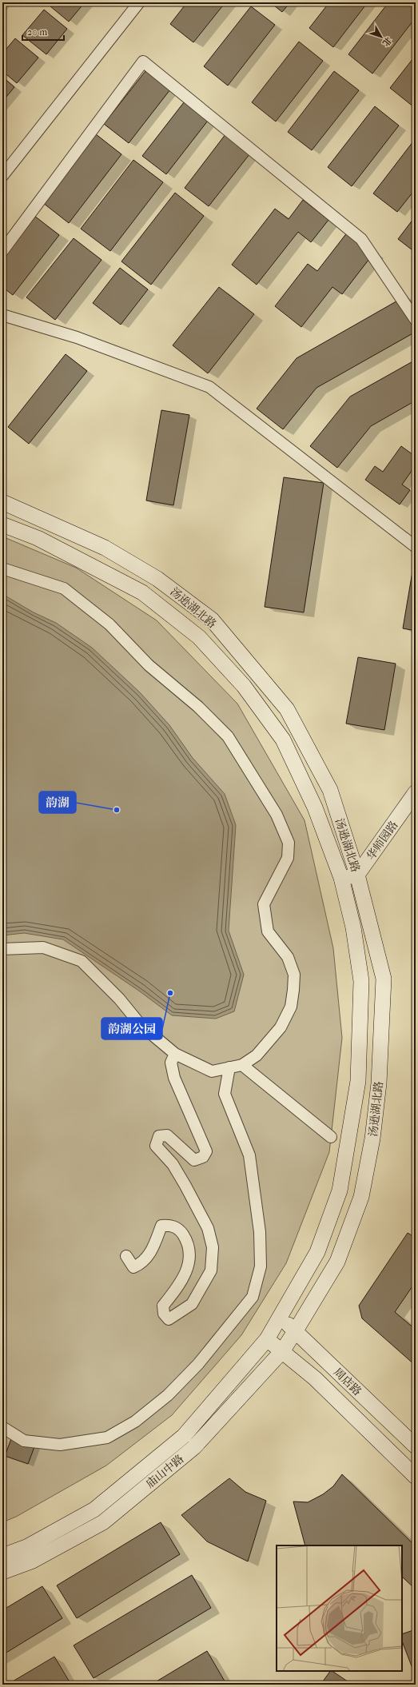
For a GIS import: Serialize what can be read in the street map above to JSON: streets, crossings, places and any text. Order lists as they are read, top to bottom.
{
  "streets": {
    "street": [
      "汤逊湖北路",
      "华师园路",
      "周店路",
      "庙山中路"
    ]
  },
  "crossings": [
    ["汤逊湖北路", "华师园路"],
    ["汤逊湖北路", "周店路"],
    ["汤逊湖北路", "庙山中路"],
    ["周店路", "庙山中路"]
  ],
  "places": ["韵湖", "韵湖公园"],
  "scale_bar": "20 m",
  "north": "bottom right"
}
